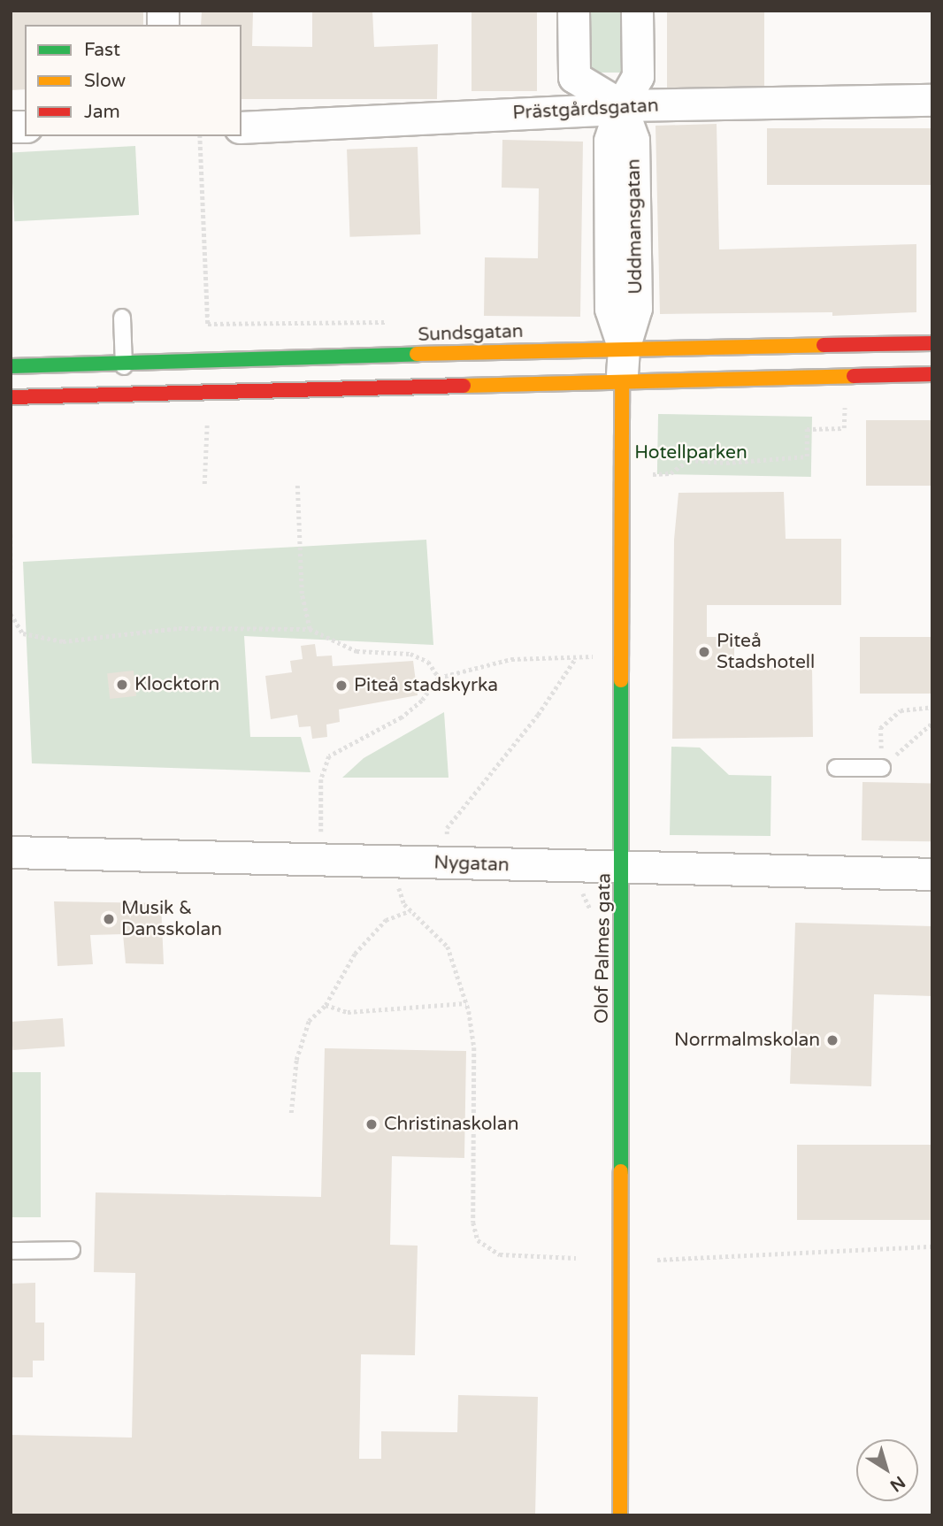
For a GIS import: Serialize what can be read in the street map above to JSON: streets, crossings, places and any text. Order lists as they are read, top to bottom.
{
  "streets": {
    "main road": ["Sundsgatan", "Olof Palmes gata"],
    "street": ["Prästgårdsgatan", "Uddmansgatan", "Nygatan"]
  },
  "crossings": [
    ["Prästgårdsgatan", "Uddmansgatan"],
    ["Uddmansgatan", "Sundsgatan"],
    ["Uddmansgatan", "Olof Palmes gata"],
    ["Nygatan", "Olof Palmes gata"]
  ],
  "parks": ["Hotellparken"],
  "places": [
    "Piteå Stadshotell",
    "Klocktorn",
    "Piteå stadskyrka",
    "Musik & Dansskolan",
    "Norrmalmskolan",
    "Christinaskolan"
  ],
  "legend": ["Fast", "Slow", "Jam"],
  "north": "bottom right"
}
